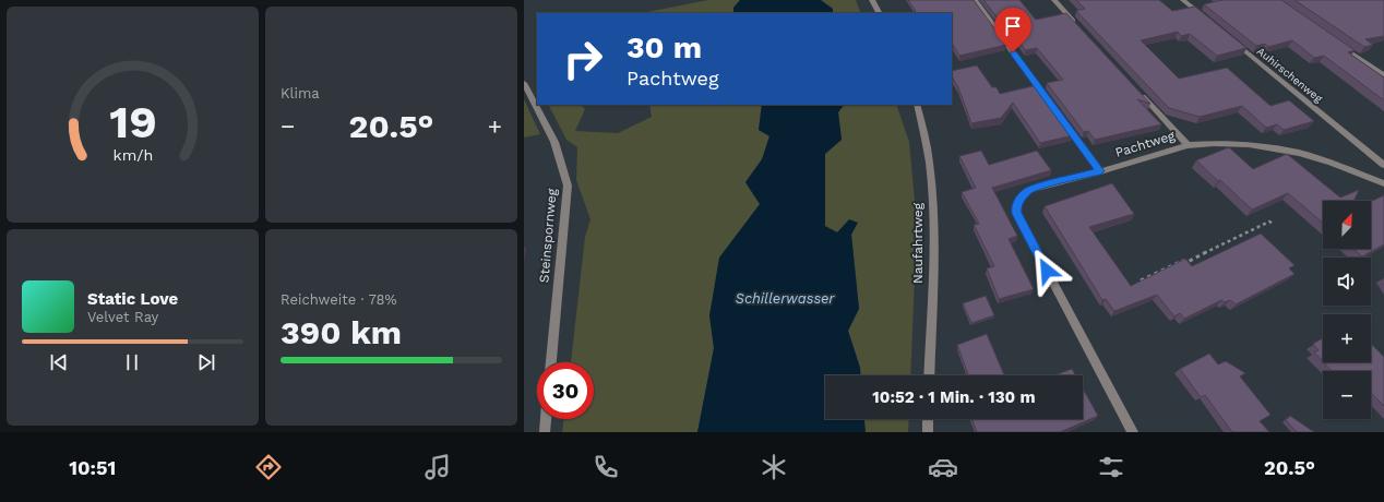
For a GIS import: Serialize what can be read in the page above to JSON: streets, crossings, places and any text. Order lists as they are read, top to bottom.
{
  "streets": {
    "street": [
      "Auhirschenweg",
      "Pachtweg",
      "Steinspornweg",
      "Naufahrtweg"
    ]
  },
  "water": ["Schillerwasser"],
  "north": "top right",
  "page": {
    "tile": [
      "Klima",
      ["Reichweite · 78%", "390 km"]
    ],
    "turn": ["30 m", "Pachtweg"],
    "heat": ["−", "20.5°", "+"],
    "map_buttons": ["+", "−"],
    "song": ["Static Love", "Velvet Ray"],
    "limit": "30",
    "trip": "10:52 · 1 Min. · 130 m",
    "tabs": ["10:51", "20.5°"],
    "gauge": ["19", "km/h"]
  }
}
